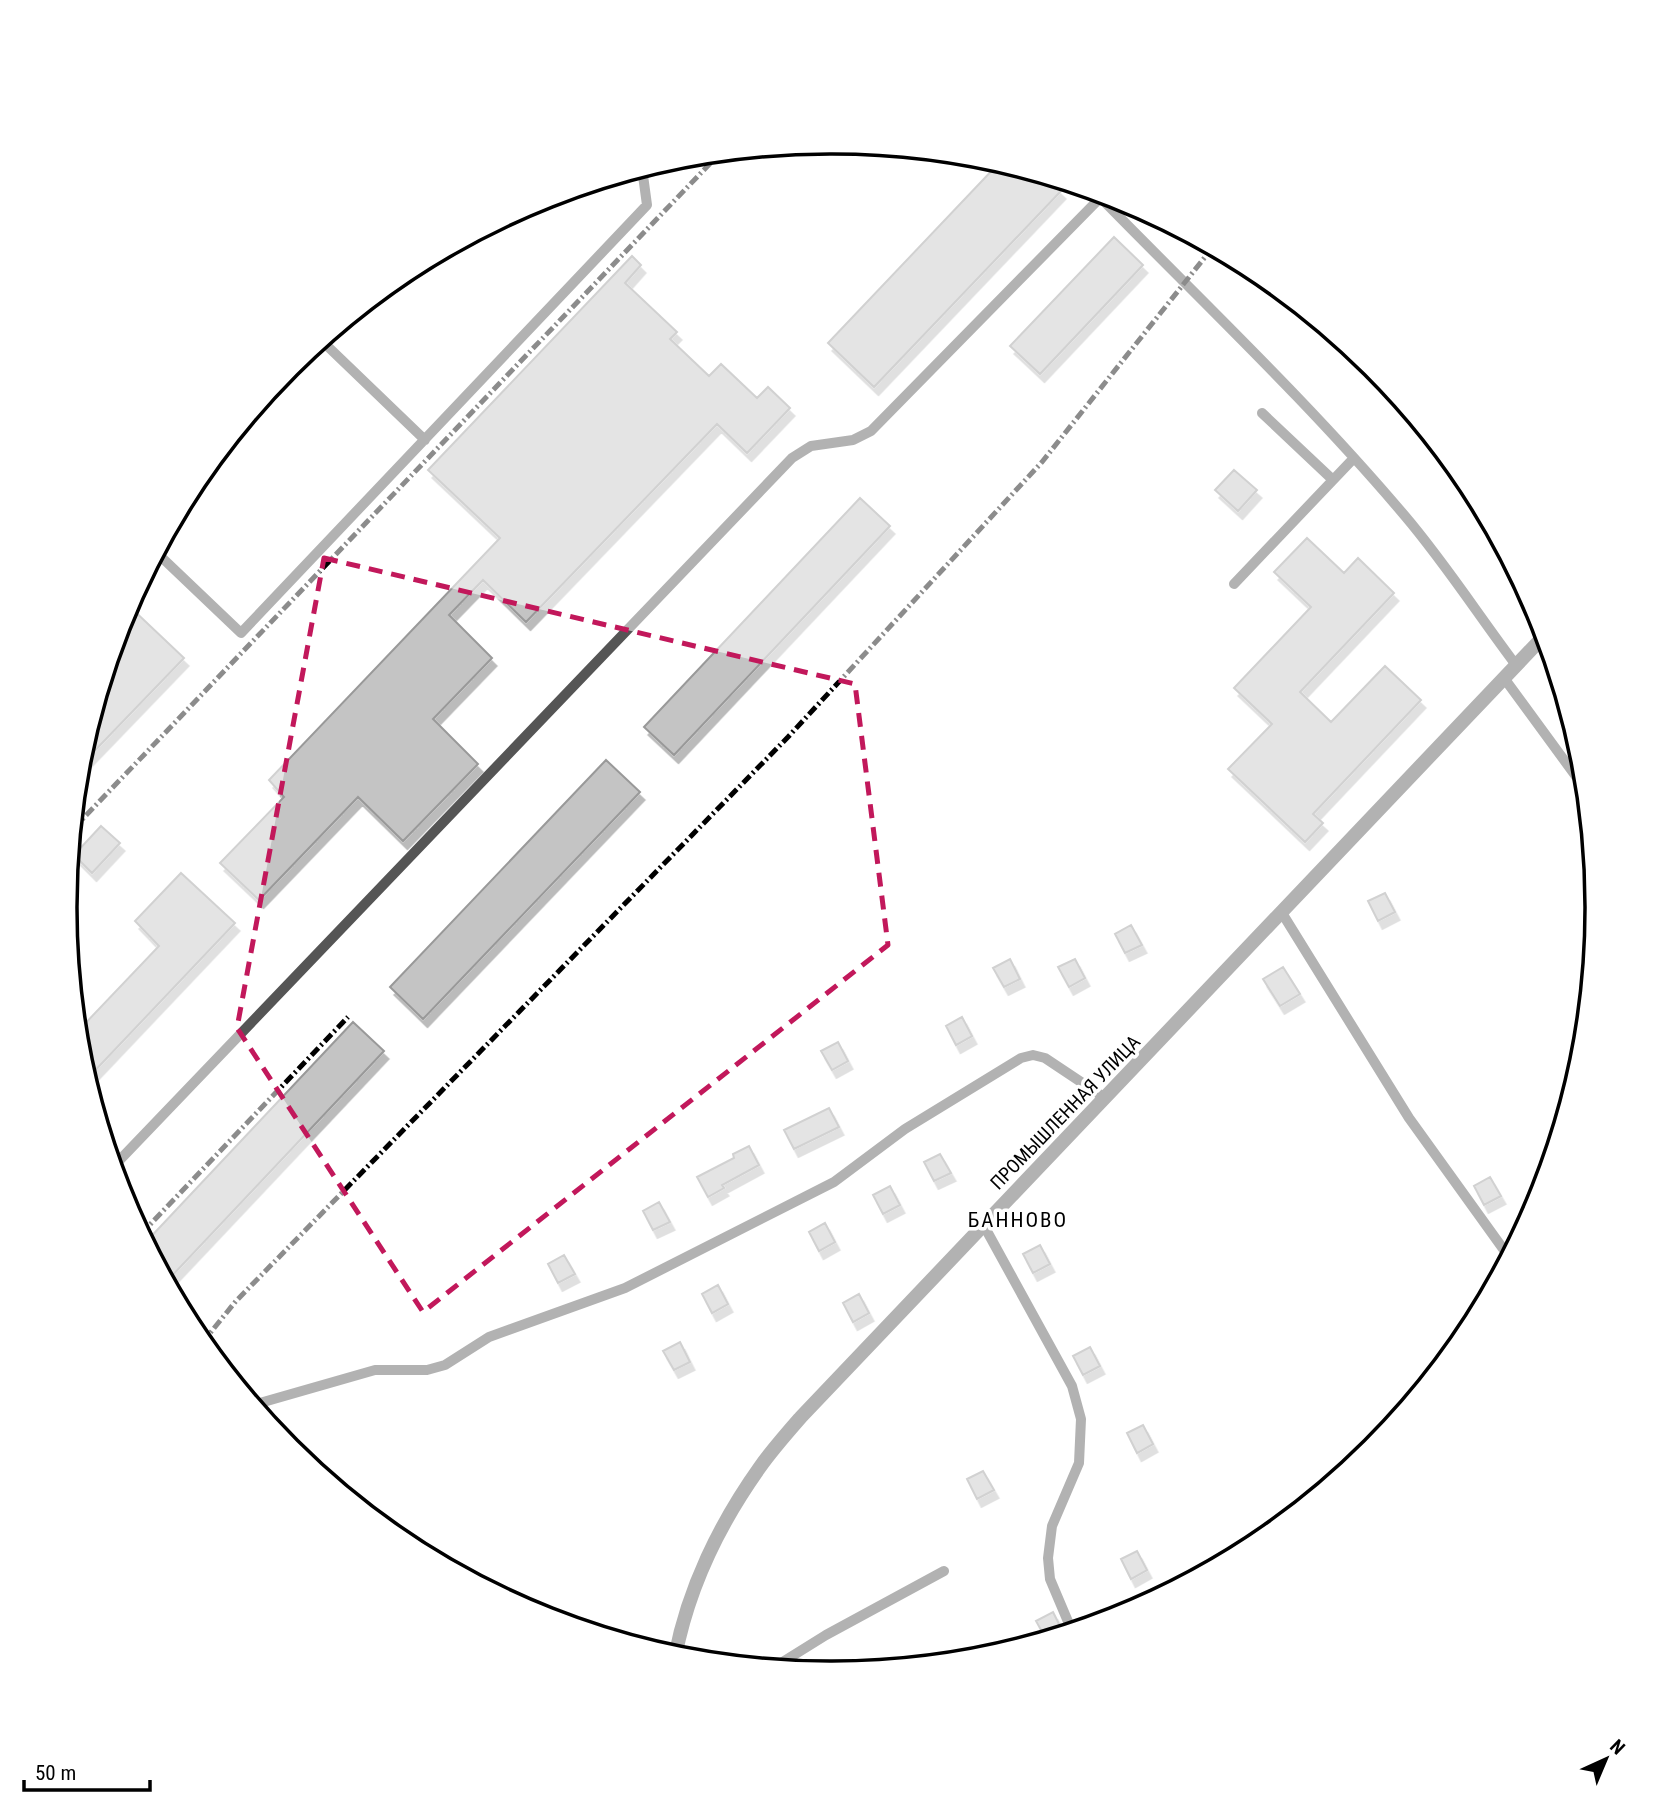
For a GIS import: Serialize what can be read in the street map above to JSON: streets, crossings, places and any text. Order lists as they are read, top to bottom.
{
  "streets": {
    "street": ["ПРОМЫШЛЕННАЯ УЛИЦА"]
  },
  "districts": ["БАННОВО"],
  "scale_bar": "50 m",
  "north": "top right"
}
